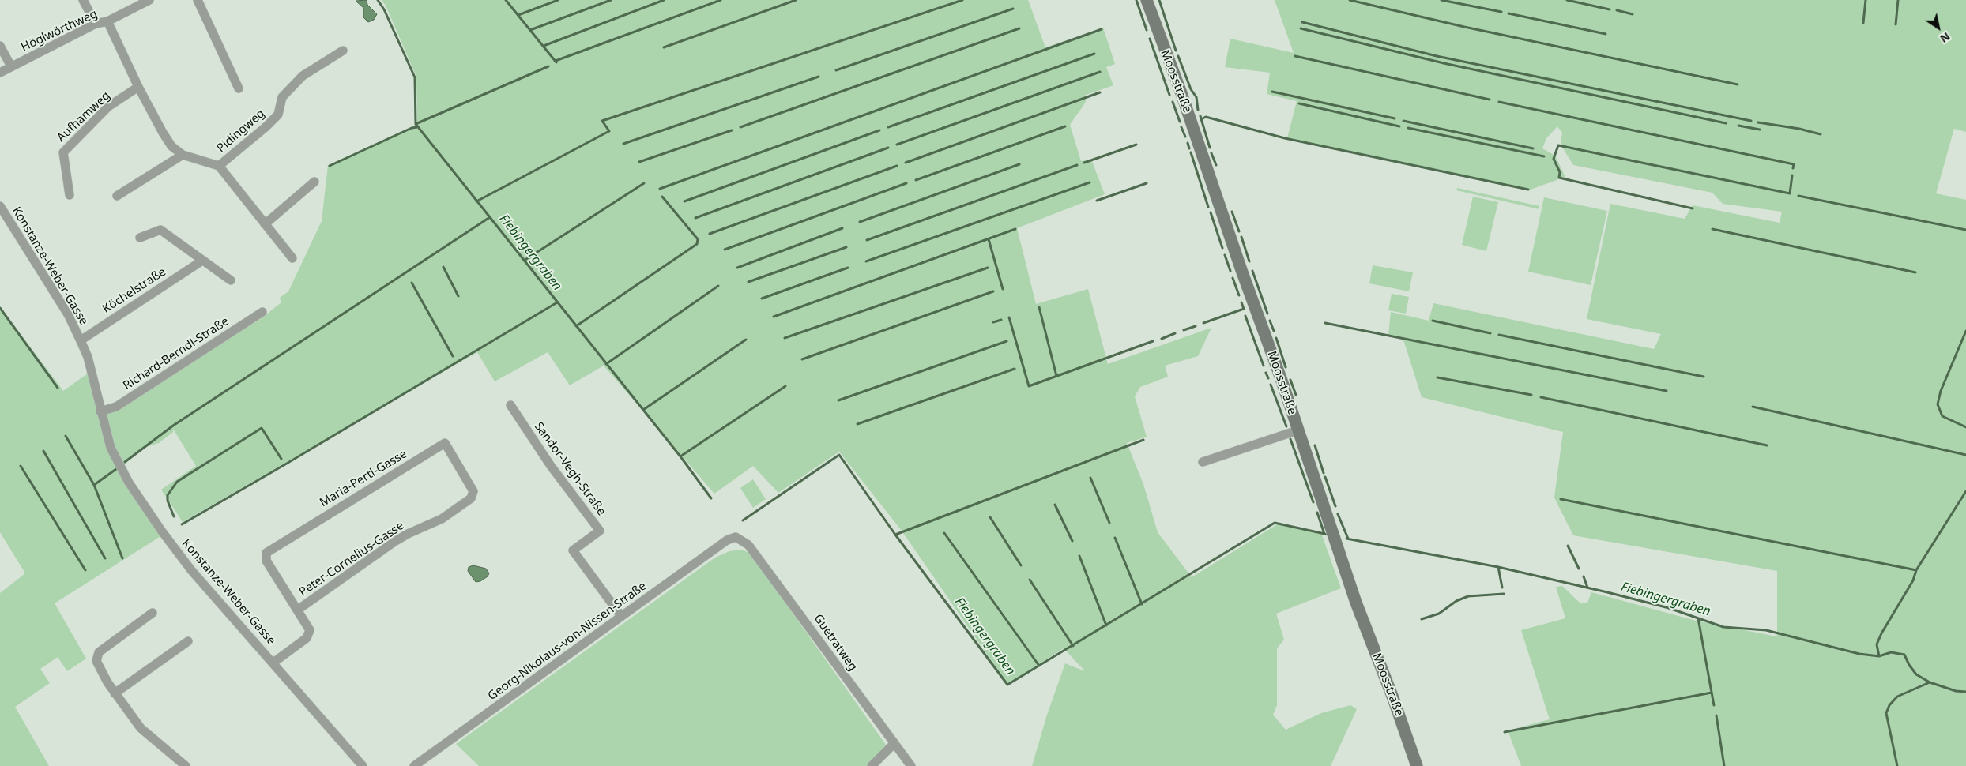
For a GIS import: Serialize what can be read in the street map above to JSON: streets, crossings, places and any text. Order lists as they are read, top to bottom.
{
  "streets": {
    "street": [
      "Höglwörthweg",
      "Moosstraße",
      "Aufhamweg",
      "Pidingweg",
      "Konstanze-Weber-Gasse",
      "Köchelstraße",
      "Richard-Berndl-Straße",
      "Sandor-Vegh-Straße",
      "Maria-Pertl-Gasse",
      "Peter-Cornelius-Gasse",
      "Georg-Nikolaus-von-Nissen-Straße",
      "Guetratweg"
    ]
  },
  "crossings": [
    ["Höglwörthweg", "Pidingweg"],
    ["Aufhamweg", "Pidingweg"],
    ["Konstanze-Weber-Gasse", "Köchelstraße"],
    ["Konstanze-Weber-Gasse", "Richard-Berndl-Straße"],
    ["Sandor-Vegh-Straße", "Georg-Nikolaus-von-Nissen-Straße"],
    ["Maria-Pertl-Gasse", "Peter-Cornelius-Gasse"],
    ["Georg-Nikolaus-von-Nissen-Straße", "Guetratweg"]
  ],
  "water": ["Fiebingergraben"],
  "north": "bottom right"
}
